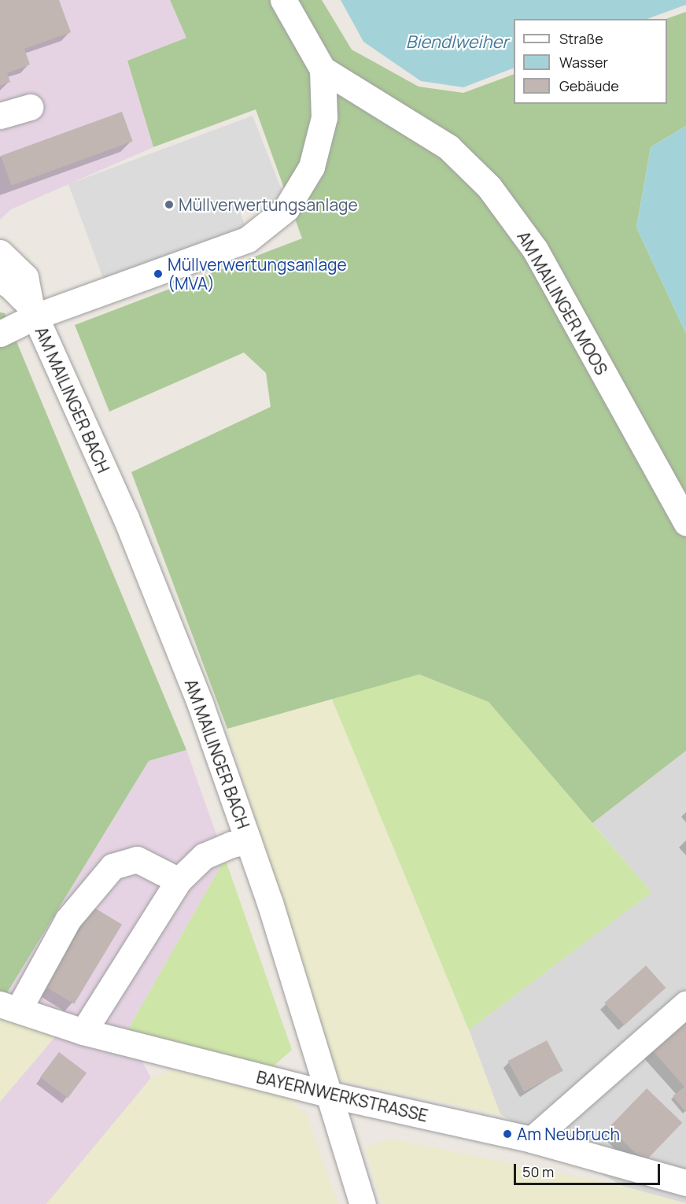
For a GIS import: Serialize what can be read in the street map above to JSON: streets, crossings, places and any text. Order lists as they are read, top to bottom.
{
  "streets": {
    "street": ["AM MAILINGER MOOS", "AM MAILINGER BACH", "BAYERNWERKSTRASSE"]
  },
  "crossings": [
    ["AM MAILINGER MOOS", "AM MAILINGER BACH"],
    ["AM MAILINGER BACH", "BAYERNWERKSTRASSE"]
  ],
  "water": ["Biendlweiher"],
  "places": ["Müllverwertungsanlage", "Müllverwertungsanlage (MVA)", "Am Neubruch"],
  "legend": ["Straße", "Wasser", "Gebäude"],
  "scale_bar": "50 m"
}
